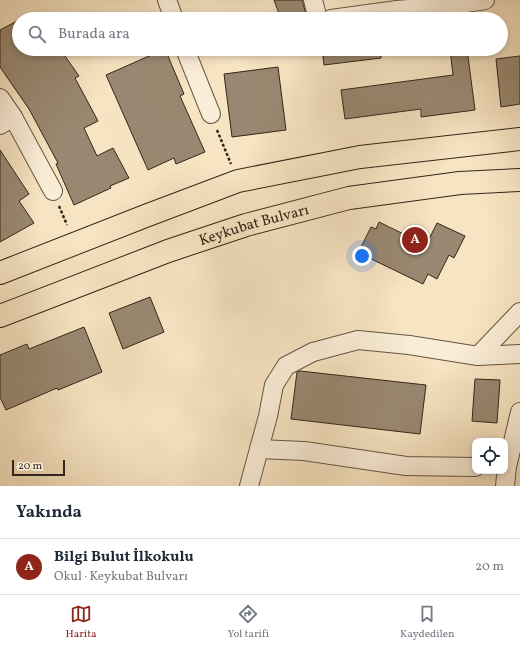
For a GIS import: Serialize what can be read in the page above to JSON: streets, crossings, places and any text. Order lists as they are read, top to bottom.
{
  "streets": {
    "highway": ["Keykubat Bulvarı"]
  },
  "scale_bar": "20 m",
  "page": {
    "search": "Burada ara",
    "pins": "A",
    "scale": "20 m",
    "heading": "Yakında",
    "list": [
      {
        "mark": "A",
        "name": "Bilgi Bulut İlkokulu",
        "note": "Okul · Keykubat Bulvarı",
        "value": "20 m"
      }
    ],
    "nav": ["Harita", "Yol tarifi", "Kaydedilen"]
  }
}
